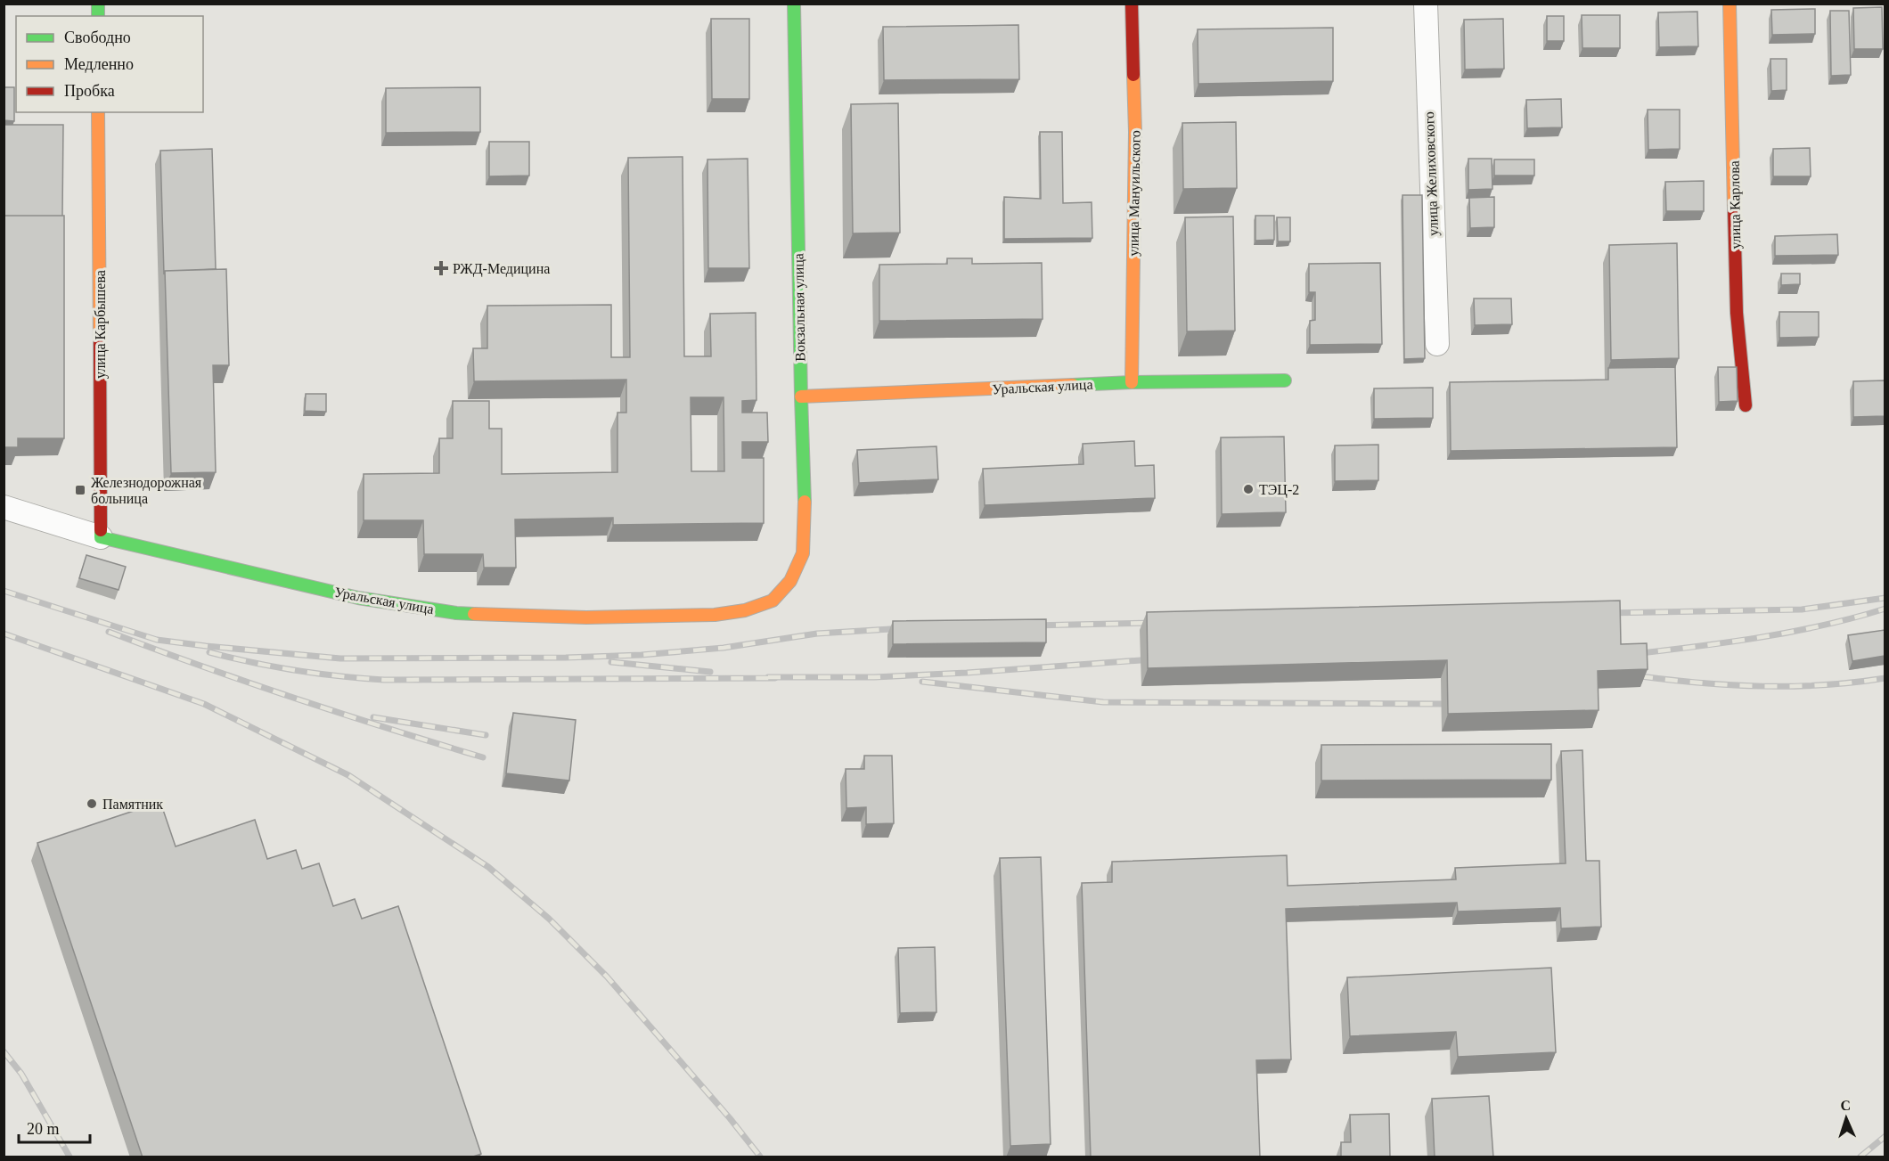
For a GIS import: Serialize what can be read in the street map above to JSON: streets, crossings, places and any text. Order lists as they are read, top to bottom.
{
  "streets": {
    "street": [
      "улица Желиховского",
      "улица Мануильского",
      "улица Карлова",
      "Вокзальная улица",
      "улица Карбышева",
      "Уральская улица"
    ]
  },
  "crossings": [
    ["улица Мануильского", "Уральская улица"],
    ["Вокзальная улица", "Уральская улица"],
    ["улица Карбышева", "Уральская улица"]
  ],
  "places": {
    "health": ["РЖД-Медицина"],
    "other": ["ТЭЦ-2", "Памятник"],
    "transit": ["Железнодорожная больница"]
  },
  "legend": ["Свободно", "Медленно", "Пробка"],
  "scale_bar": "20 m",
  "north": "top"
}
